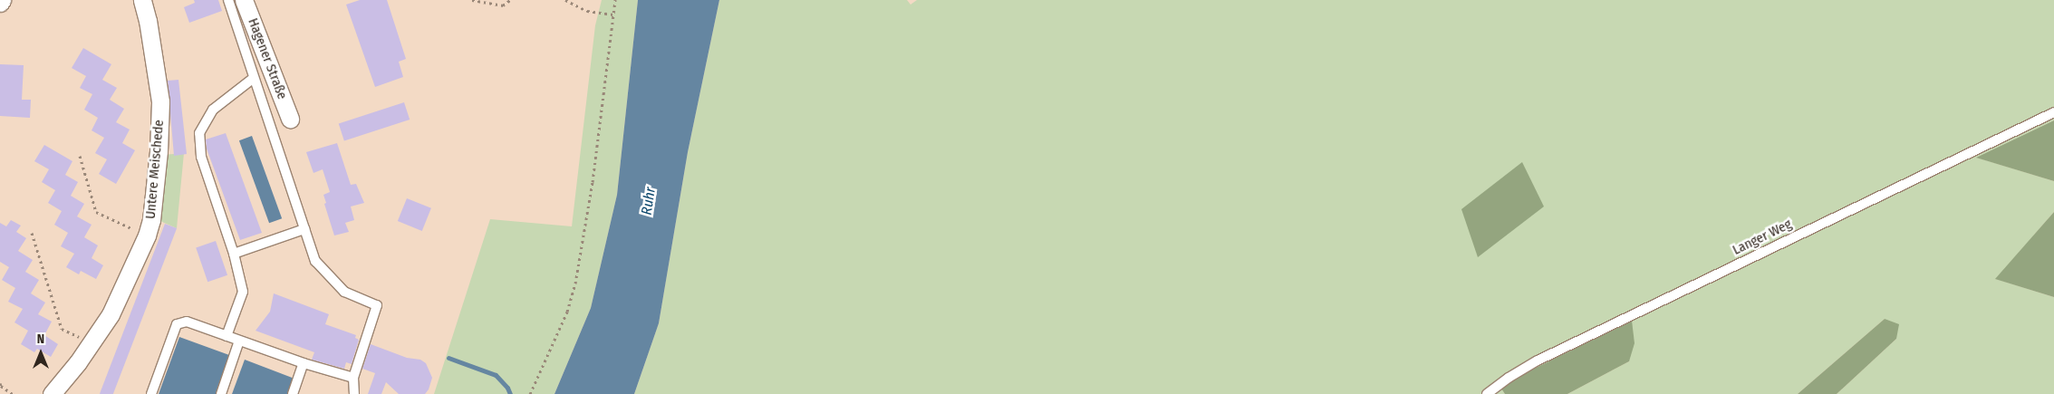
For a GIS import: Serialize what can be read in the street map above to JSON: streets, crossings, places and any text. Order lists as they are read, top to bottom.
{
  "streets": {
    "street": ["Hagener Straße", "Untere Meischede"],
    "lane": ["Langer Weg"]
  },
  "water": ["Ruhr"],
  "north": "top"
}
